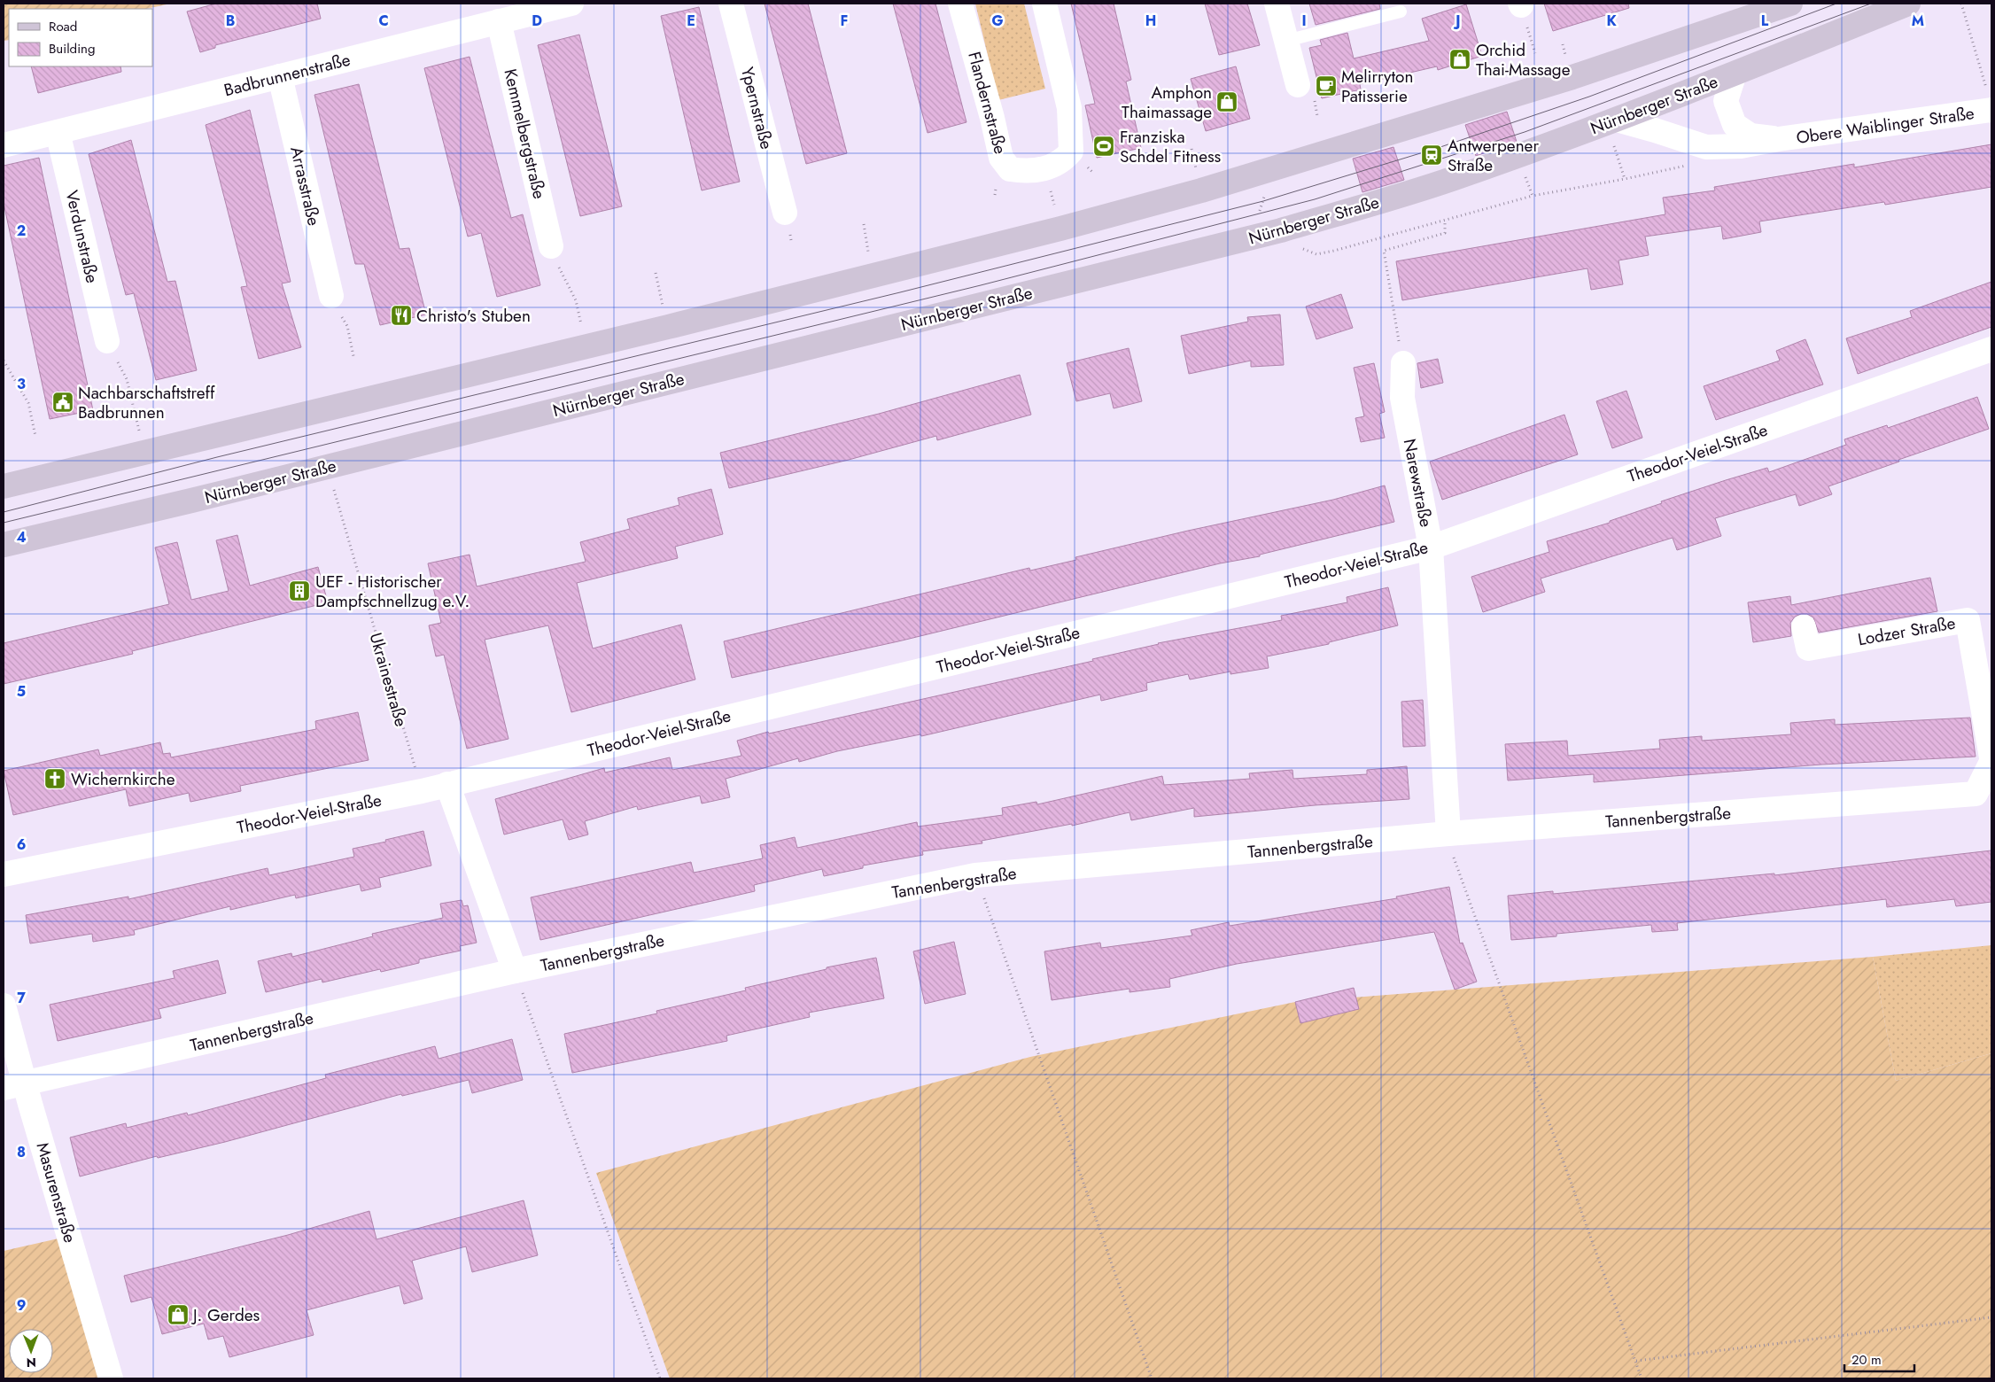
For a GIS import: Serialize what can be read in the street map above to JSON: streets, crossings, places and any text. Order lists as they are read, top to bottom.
{
  "streets": {
    "main road": ["Nürnberger Straße"],
    "street": [
      "Badbrunnenstraße",
      "Flandernstraße",
      "Ypernstraße",
      "Obere Waiblinger Straße",
      "Kemmelbergstraße",
      "Arrasstraße",
      "Verdunstraße",
      "Theodor-Veiel-Straße",
      "Narewstraße",
      "Lodzer Straße",
      "Tannenbergstraße",
      "Masurenstraße"
    ],
    "path": ["Ukrainestraße"]
  },
  "crossings": [
    ["Badbrunnenstraße", "Kemmelbergstraße"],
    ["Badbrunnenstraße", "Arrasstraße"],
    ["Badbrunnenstraße", "Verdunstraße"],
    ["Nürnberger Straße", "Obere Waiblinger Straße"],
    ["Nürnberger Straße", "Ukrainestraße"],
    ["Theodor-Veiel-Straße", "Narewstraße"],
    ["Theodor-Veiel-Straße", "Ukrainestraße"],
    ["Narewstraße", "Tannenbergstraße"],
    ["Tannenbergstraße", "Masurenstraße"]
  ],
  "places": {
    "shop": ["Orchid Thai-Massage", "Amphon Thaimassage", "J. Gerdes"],
    "cafe": ["Melirryton Patisserie"],
    "sports": ["Franziska Schdel Fitness"],
    "station": ["Antwerpener Straße"],
    "restaurant": ["Christo's Stuben"],
    "public building": ["Nachbarschaftstreff Badbrunnen"],
    "building": ["UEF - Historischer Dampfschnellzug e.V."],
    "church": ["Wichernkirche"]
  },
  "legend": ["Road", "Building"],
  "scale_bar": "20 m",
  "north": "bottom",
  "grid": {
    "columns": [
      "B",
      "C",
      "D",
      "E",
      "F",
      "G",
      "H",
      "I",
      "J",
      "K",
      "L",
      "M"
    ],
    "rows": [
      "2",
      "3",
      "4",
      "5",
      "6",
      "7",
      "8",
      "9"
    ]
  }
}
